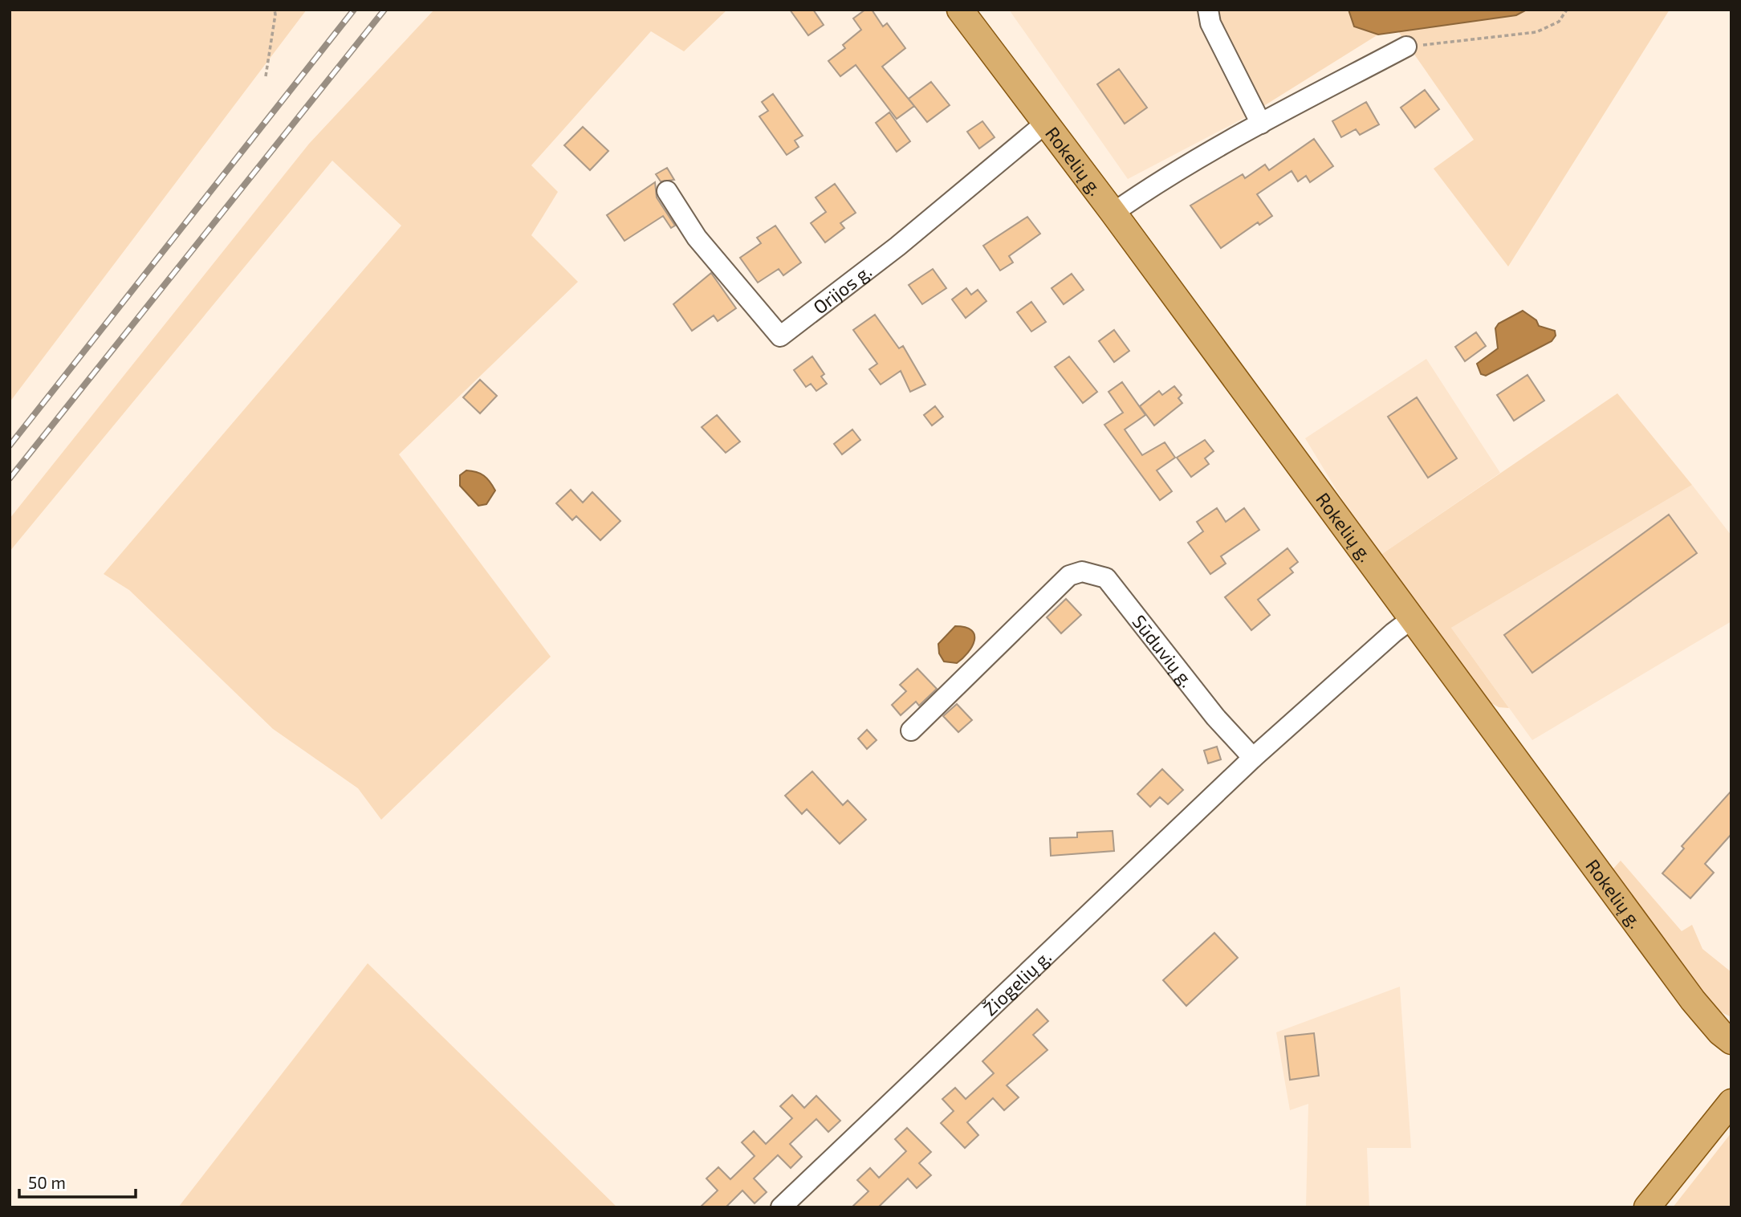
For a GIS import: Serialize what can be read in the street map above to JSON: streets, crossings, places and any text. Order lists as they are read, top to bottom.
{
  "streets": {
    "main road": ["Rokelių g."],
    "street": ["Orijos g.", "Sūduvių g.", "Žiogelių g."]
  },
  "crossings": [
    ["Rokelių g.", "Orijos g."],
    ["Sūduvių g.", "Žiogelių g."]
  ],
  "scale_bar": "50 m"
}
